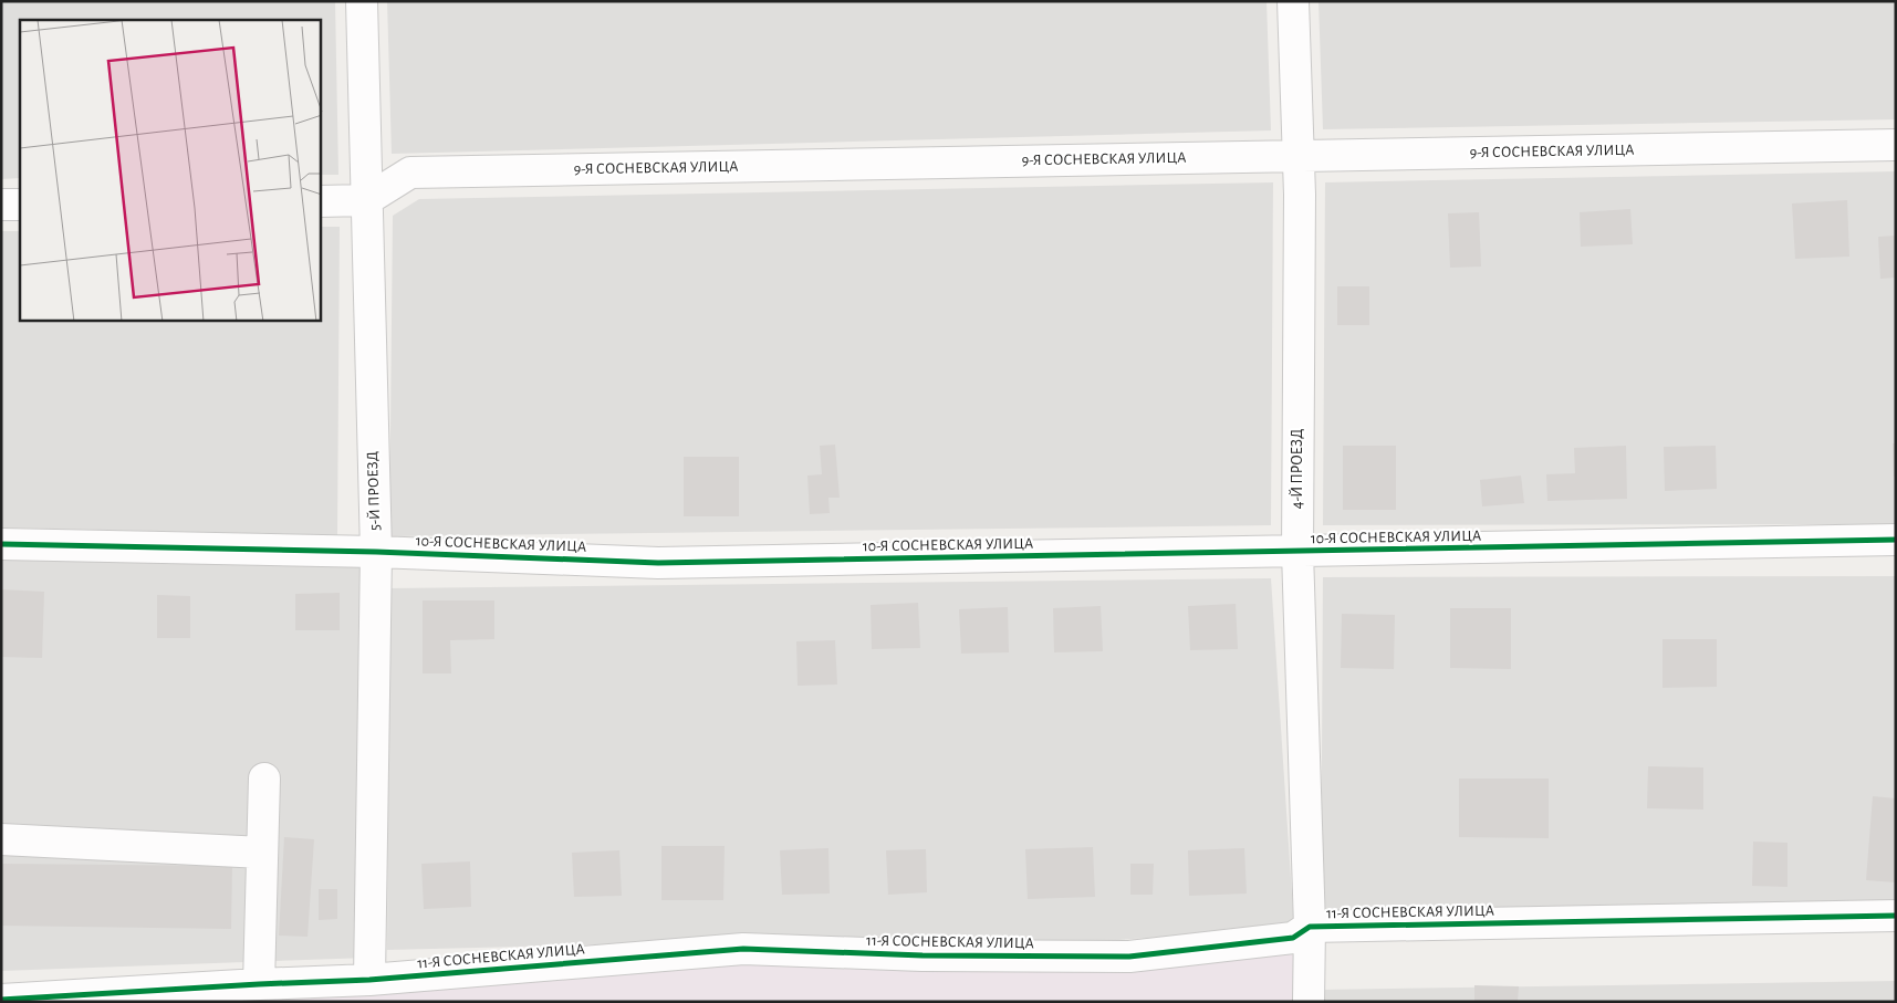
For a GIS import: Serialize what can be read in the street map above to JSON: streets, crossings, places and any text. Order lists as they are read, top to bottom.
{
  "streets": {
    "street": [
      "9-Я СОСНЕВСКАЯ УЛИЦА",
      "4-Й ПРОЕЗД",
      "5-Й ПРОЕЗД",
      "10-Я СОСНЕВСКАЯ УЛИЦА",
      "11-Я СОСНЕВСКАЯ УЛИЦА"
    ]
  },
  "crossings": [
    ["9-Я СОСНЕВСКАЯ УЛИЦА", "4-Й ПРОЕЗД"],
    ["9-Я СОСНЕВСКАЯ УЛИЦА", "5-Й ПРОЕЗД"],
    ["4-Й ПРОЕЗД", "10-Я СОСНЕВСКАЯ УЛИЦА"],
    ["4-Й ПРОЕЗД", "11-Я СОСНЕВСКАЯ УЛИЦА"],
    ["5-Й ПРОЕЗД", "10-Я СОСНЕВСКАЯ УЛИЦА"],
    ["5-Й ПРОЕЗД", "11-Я СОСНЕВСКАЯ УЛИЦА"]
  ]
}
